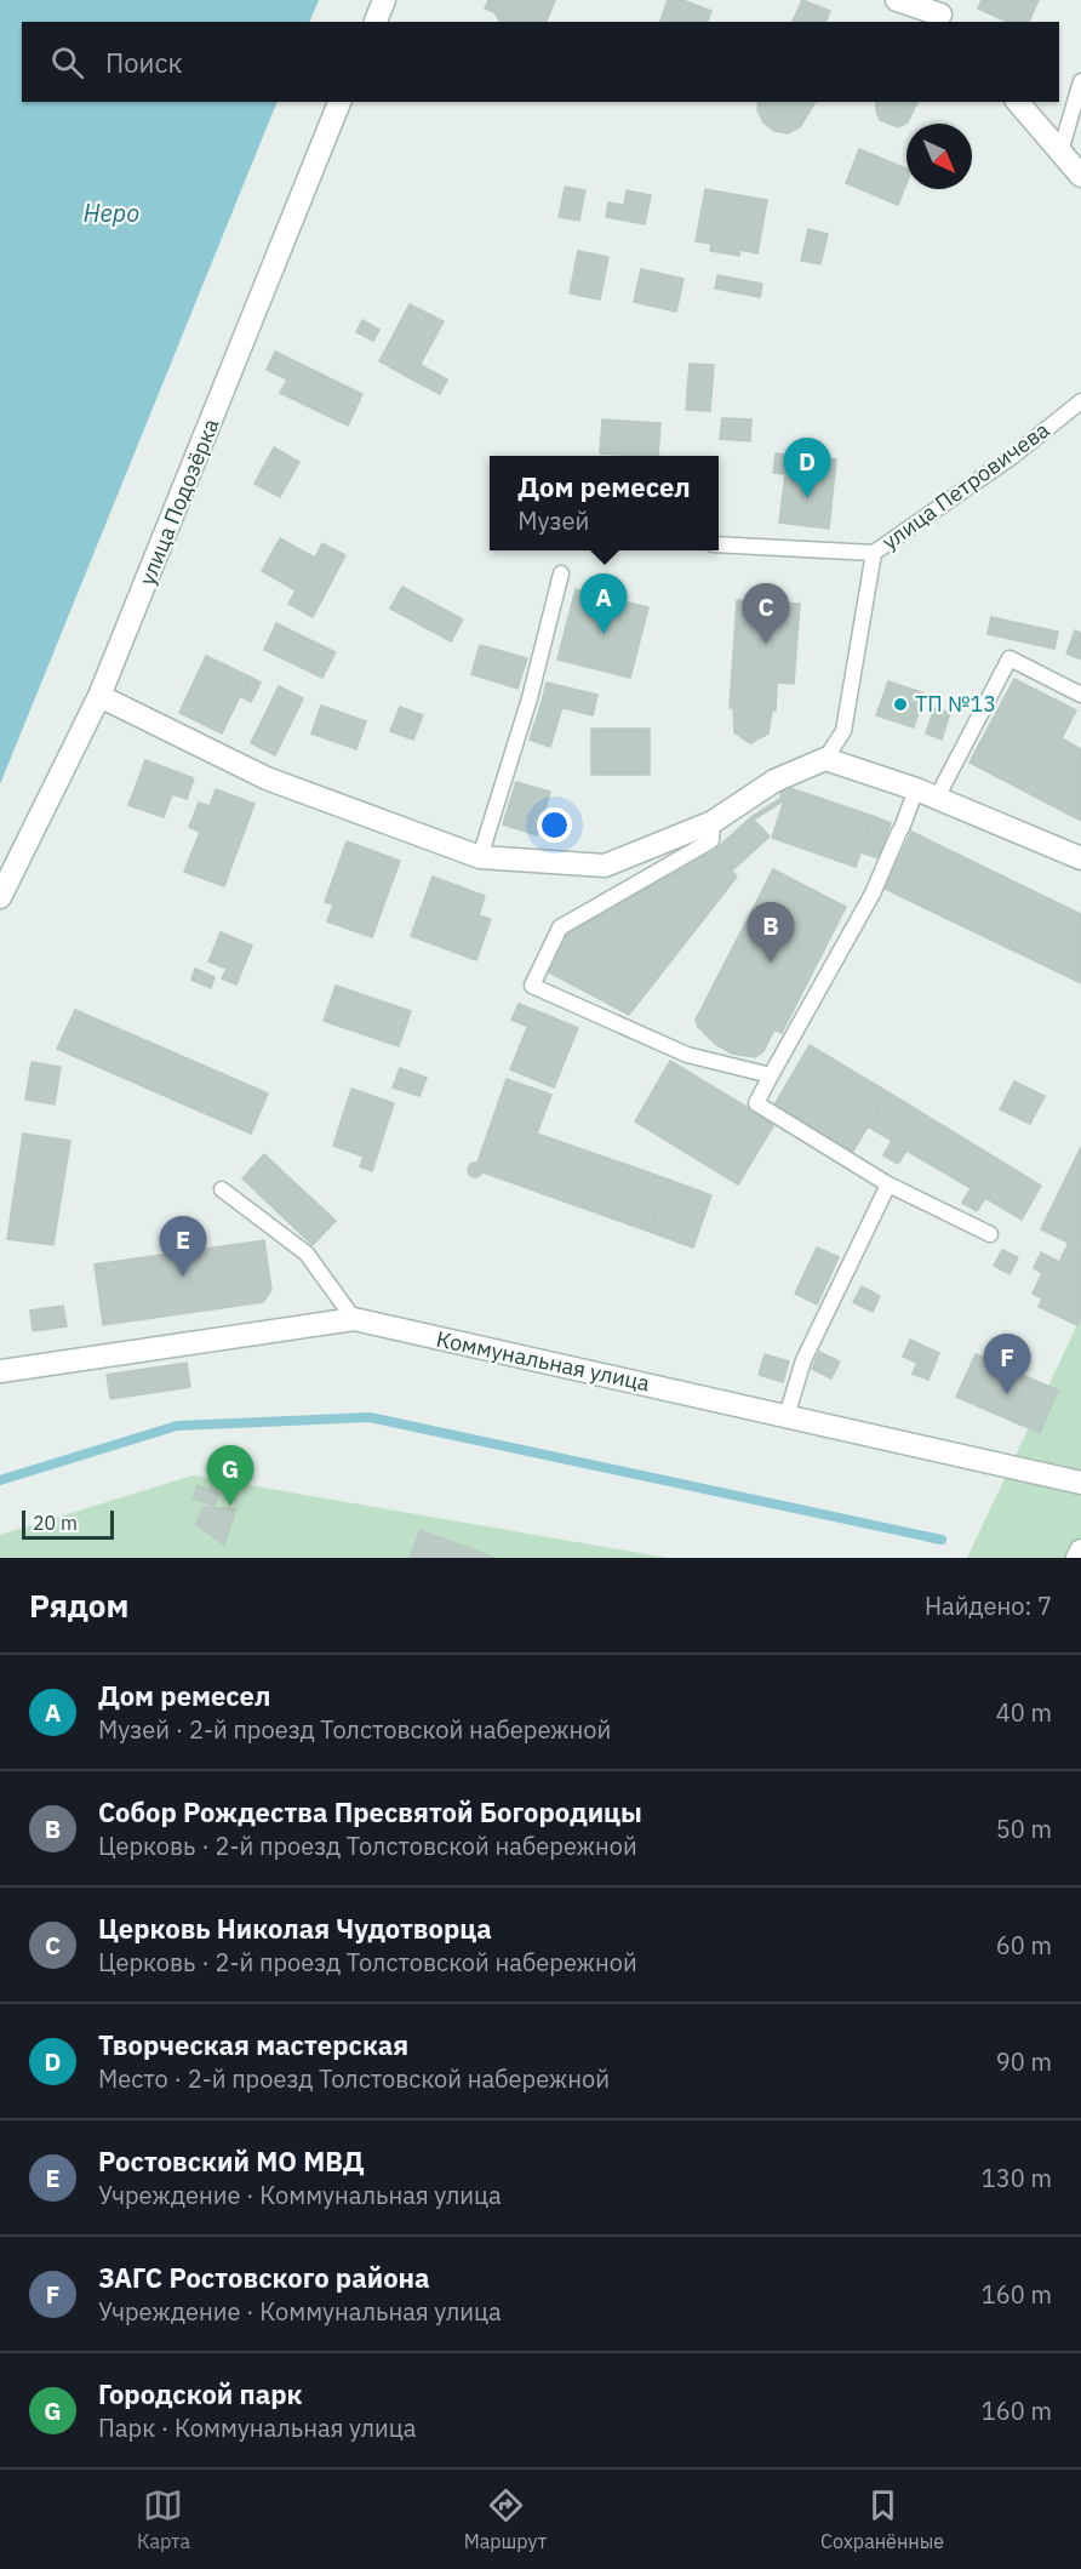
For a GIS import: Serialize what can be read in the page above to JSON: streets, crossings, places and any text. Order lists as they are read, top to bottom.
{
  "streets": {
    "street": ["улица Подозёрка", "Коммунальная улица"],
    "lane": ["улица Петровичева"]
  },
  "water": ["Неро"],
  "places": ["ТП №13"],
  "scale_bar": "20 m",
  "north": "bottom right",
  "page": {
    "search": "Поиск",
    "pins": [
      "D",
      "A",
      "C",
      "B",
      "E",
      "F",
      "G"
    ],
    "popup": ["Дом ремесел", "Музей"],
    "scale": "20 m",
    "heading": ["Рядом", "Найдено: 7"],
    "list": [
      {
        "mark": "A",
        "name": "Дом ремесел",
        "note": "Музей · 2-й проезд Толстовской набережной",
        "value": "40 m"
      },
      {
        "mark": "B",
        "name": "Собор Рождества Пресвятой Богородицы",
        "note": "Церковь · 2-й проезд Толстовской набережной",
        "value": "50 m"
      },
      {
        "mark": "C",
        "name": "Церковь Николая Чудотворца",
        "note": "Церковь · 2-й проезд Толстовской набережной",
        "value": "60 m"
      },
      {
        "mark": "D",
        "name": "Творческая мастерская",
        "note": "Место · 2-й проезд Толстовской набережной",
        "value": "90 m"
      },
      {
        "mark": "E",
        "name": "Ростовский МО МВД",
        "note": "Учреждение · Коммунальная улица",
        "value": "130 m"
      },
      {
        "mark": "F",
        "name": "ЗАГС Ростовского района",
        "note": "Учреждение · Коммунальная улица",
        "value": "160 m"
      },
      {
        "mark": "G",
        "name": "Городской парк",
        "note": "Парк · Коммунальная улица",
        "value": "160 m"
      }
    ],
    "nav": ["Карта", "Маршрут", "Сохранённые"]
  }
}
